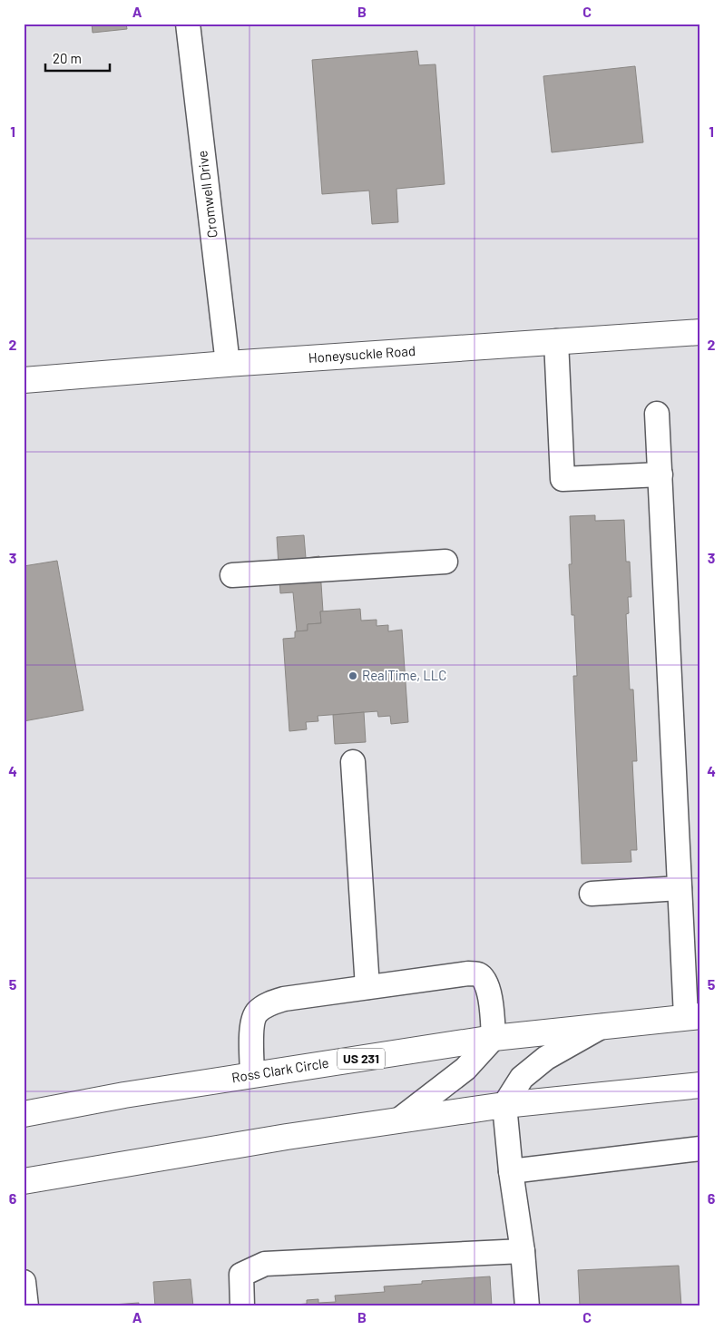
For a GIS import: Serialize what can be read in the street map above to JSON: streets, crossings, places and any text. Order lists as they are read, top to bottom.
{
  "streets": {
    "main road": ["Honeysuckle Road", "US 231", "Ross Clark Circle"],
    "street": ["Cromwell Drive"]
  },
  "crossings": [
    ["Cromwell Drive", "Honeysuckle Road"]
  ],
  "places": ["RealTime, LLC"],
  "scale_bar": "20 m",
  "grid": {
    "columns": ["A", "B", "C"],
    "rows": [
      "1",
      "2",
      "3",
      "4",
      "5",
      "6"
    ]
  }
}
